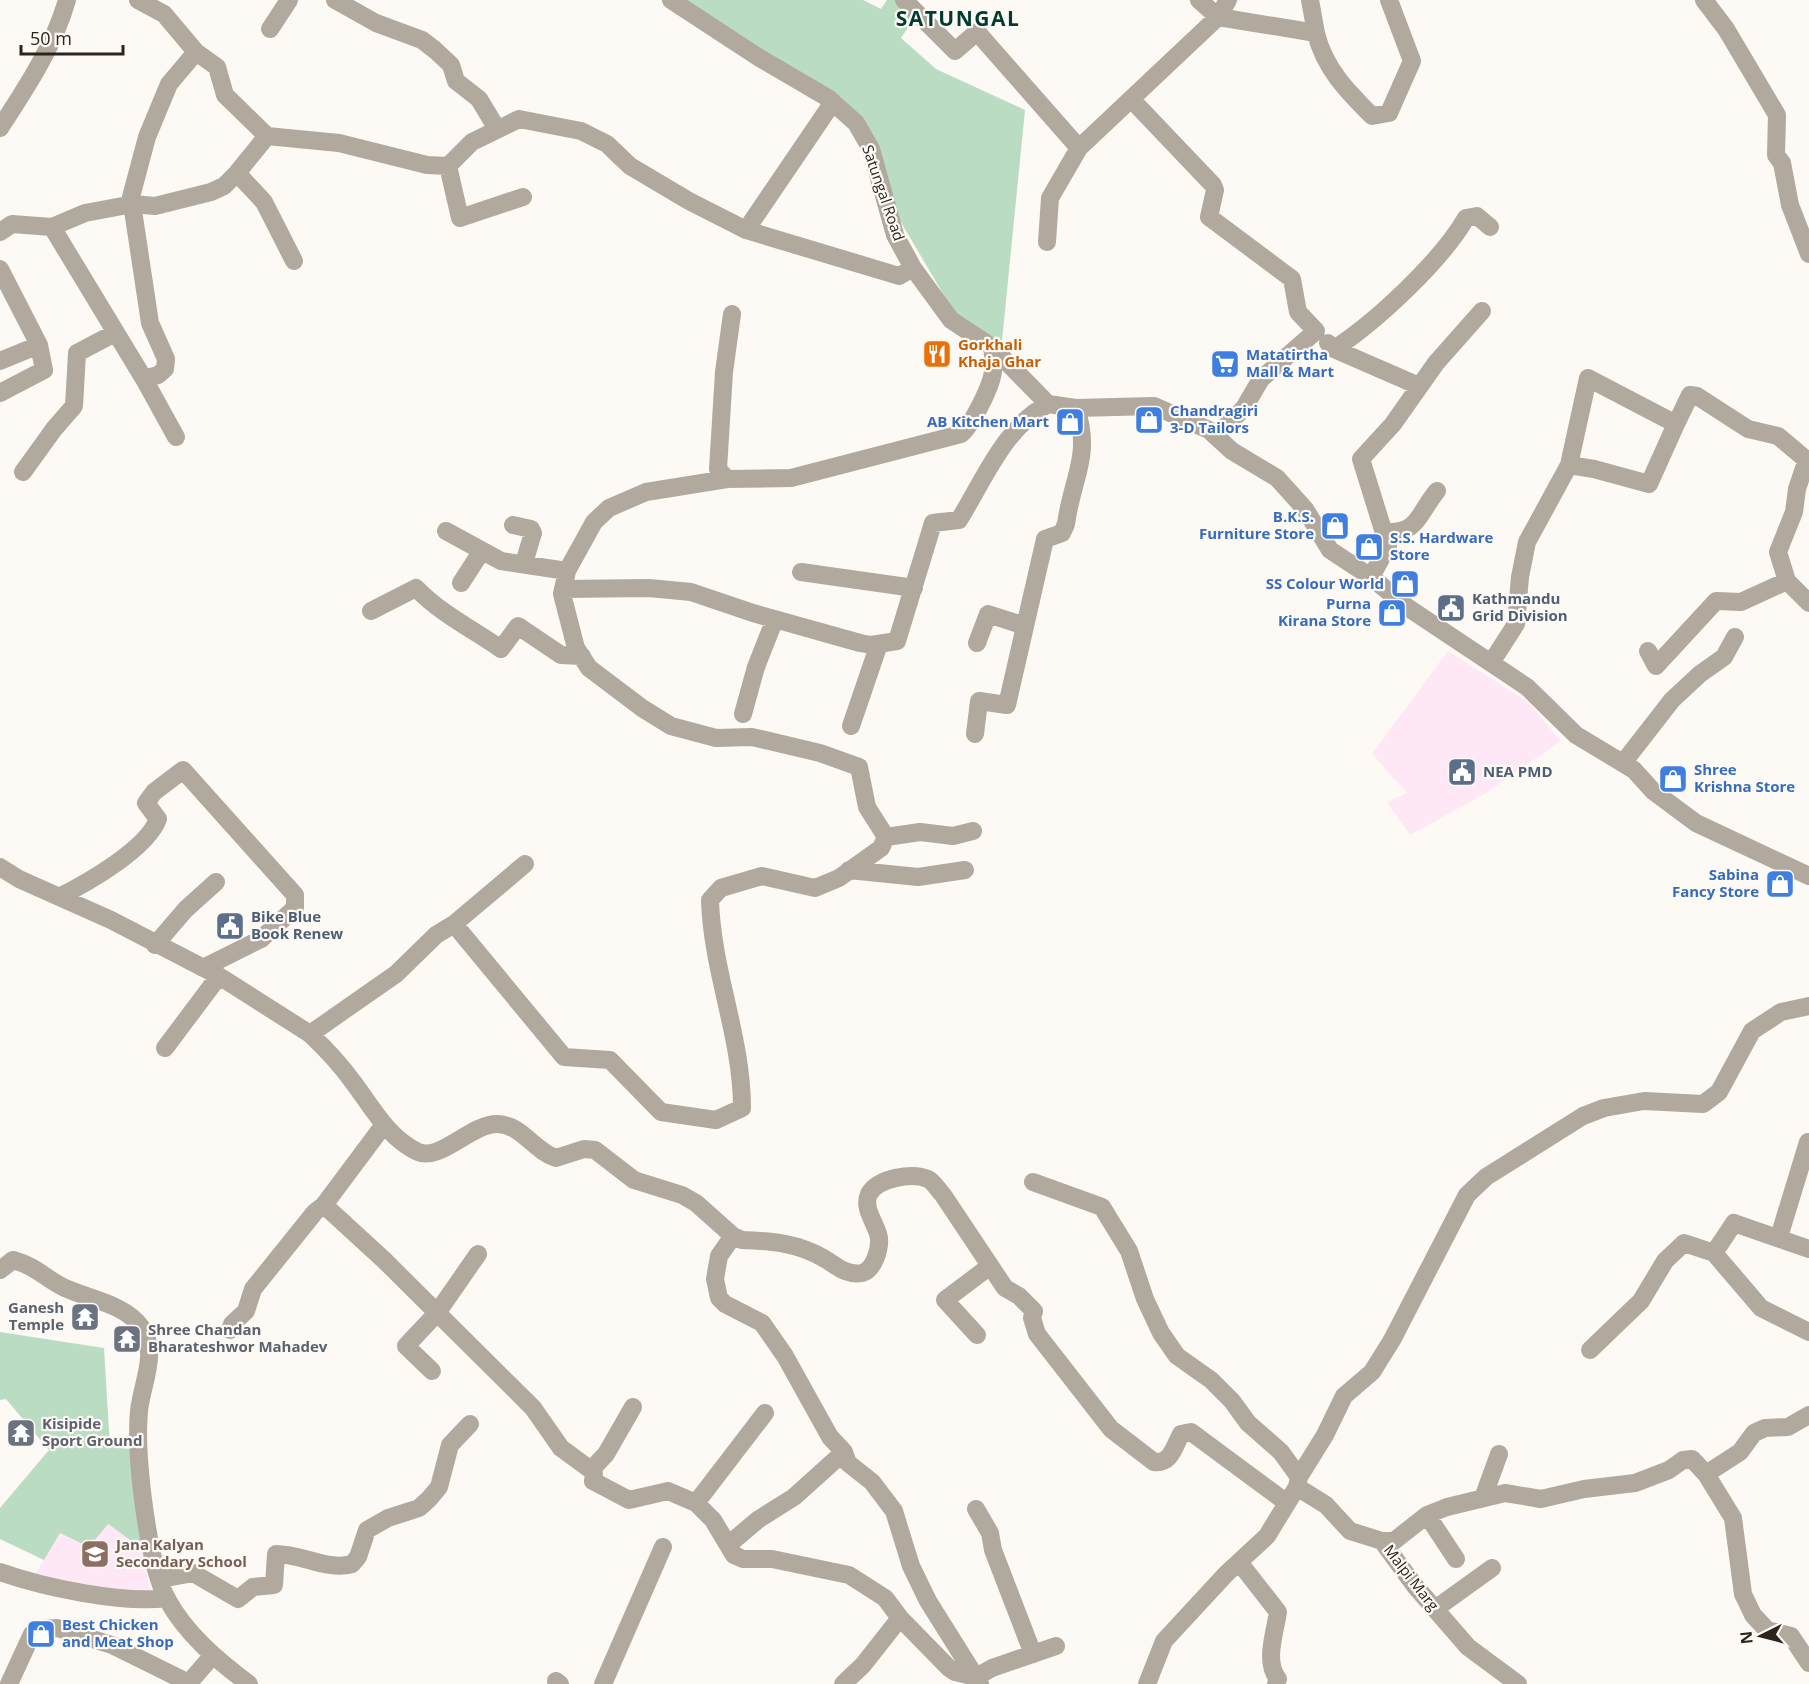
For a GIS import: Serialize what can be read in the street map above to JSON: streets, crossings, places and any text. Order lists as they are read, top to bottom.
{
  "streets": {
    "street": ["Satungal Road", "Malpi Marg"]
  },
  "districts": ["SATUNGAL"],
  "places": {
    "restaurant": ["Gorkhali Khaja Ghar"],
    "supermarket": ["Matatirtha Mall & Mart"],
    "shop": [
      "Chandragiri 3-D Tailors",
      "AB Kitchen Mart",
      "B.K.S. Furniture Store",
      "S.S. Hardware Store",
      "SS Colour World",
      "Purna Kirana Store",
      "Shree Krishna Store",
      "Sabina Fancy Store",
      "Best Chicken and Meat Shop"
    ],
    "public building": ["Kathmandu Grid Division", "NEA PMD", "Bike Blue Book Renew"],
    "temple": ["Ganesh Temple", "Shree Chandan Bharateshwor Mahadev", "Kisipide Sport Ground"],
    "school or university": ["Jana Kalyan Secondary School"]
  },
  "scale_bar": "50 m",
  "north": "left"
}
